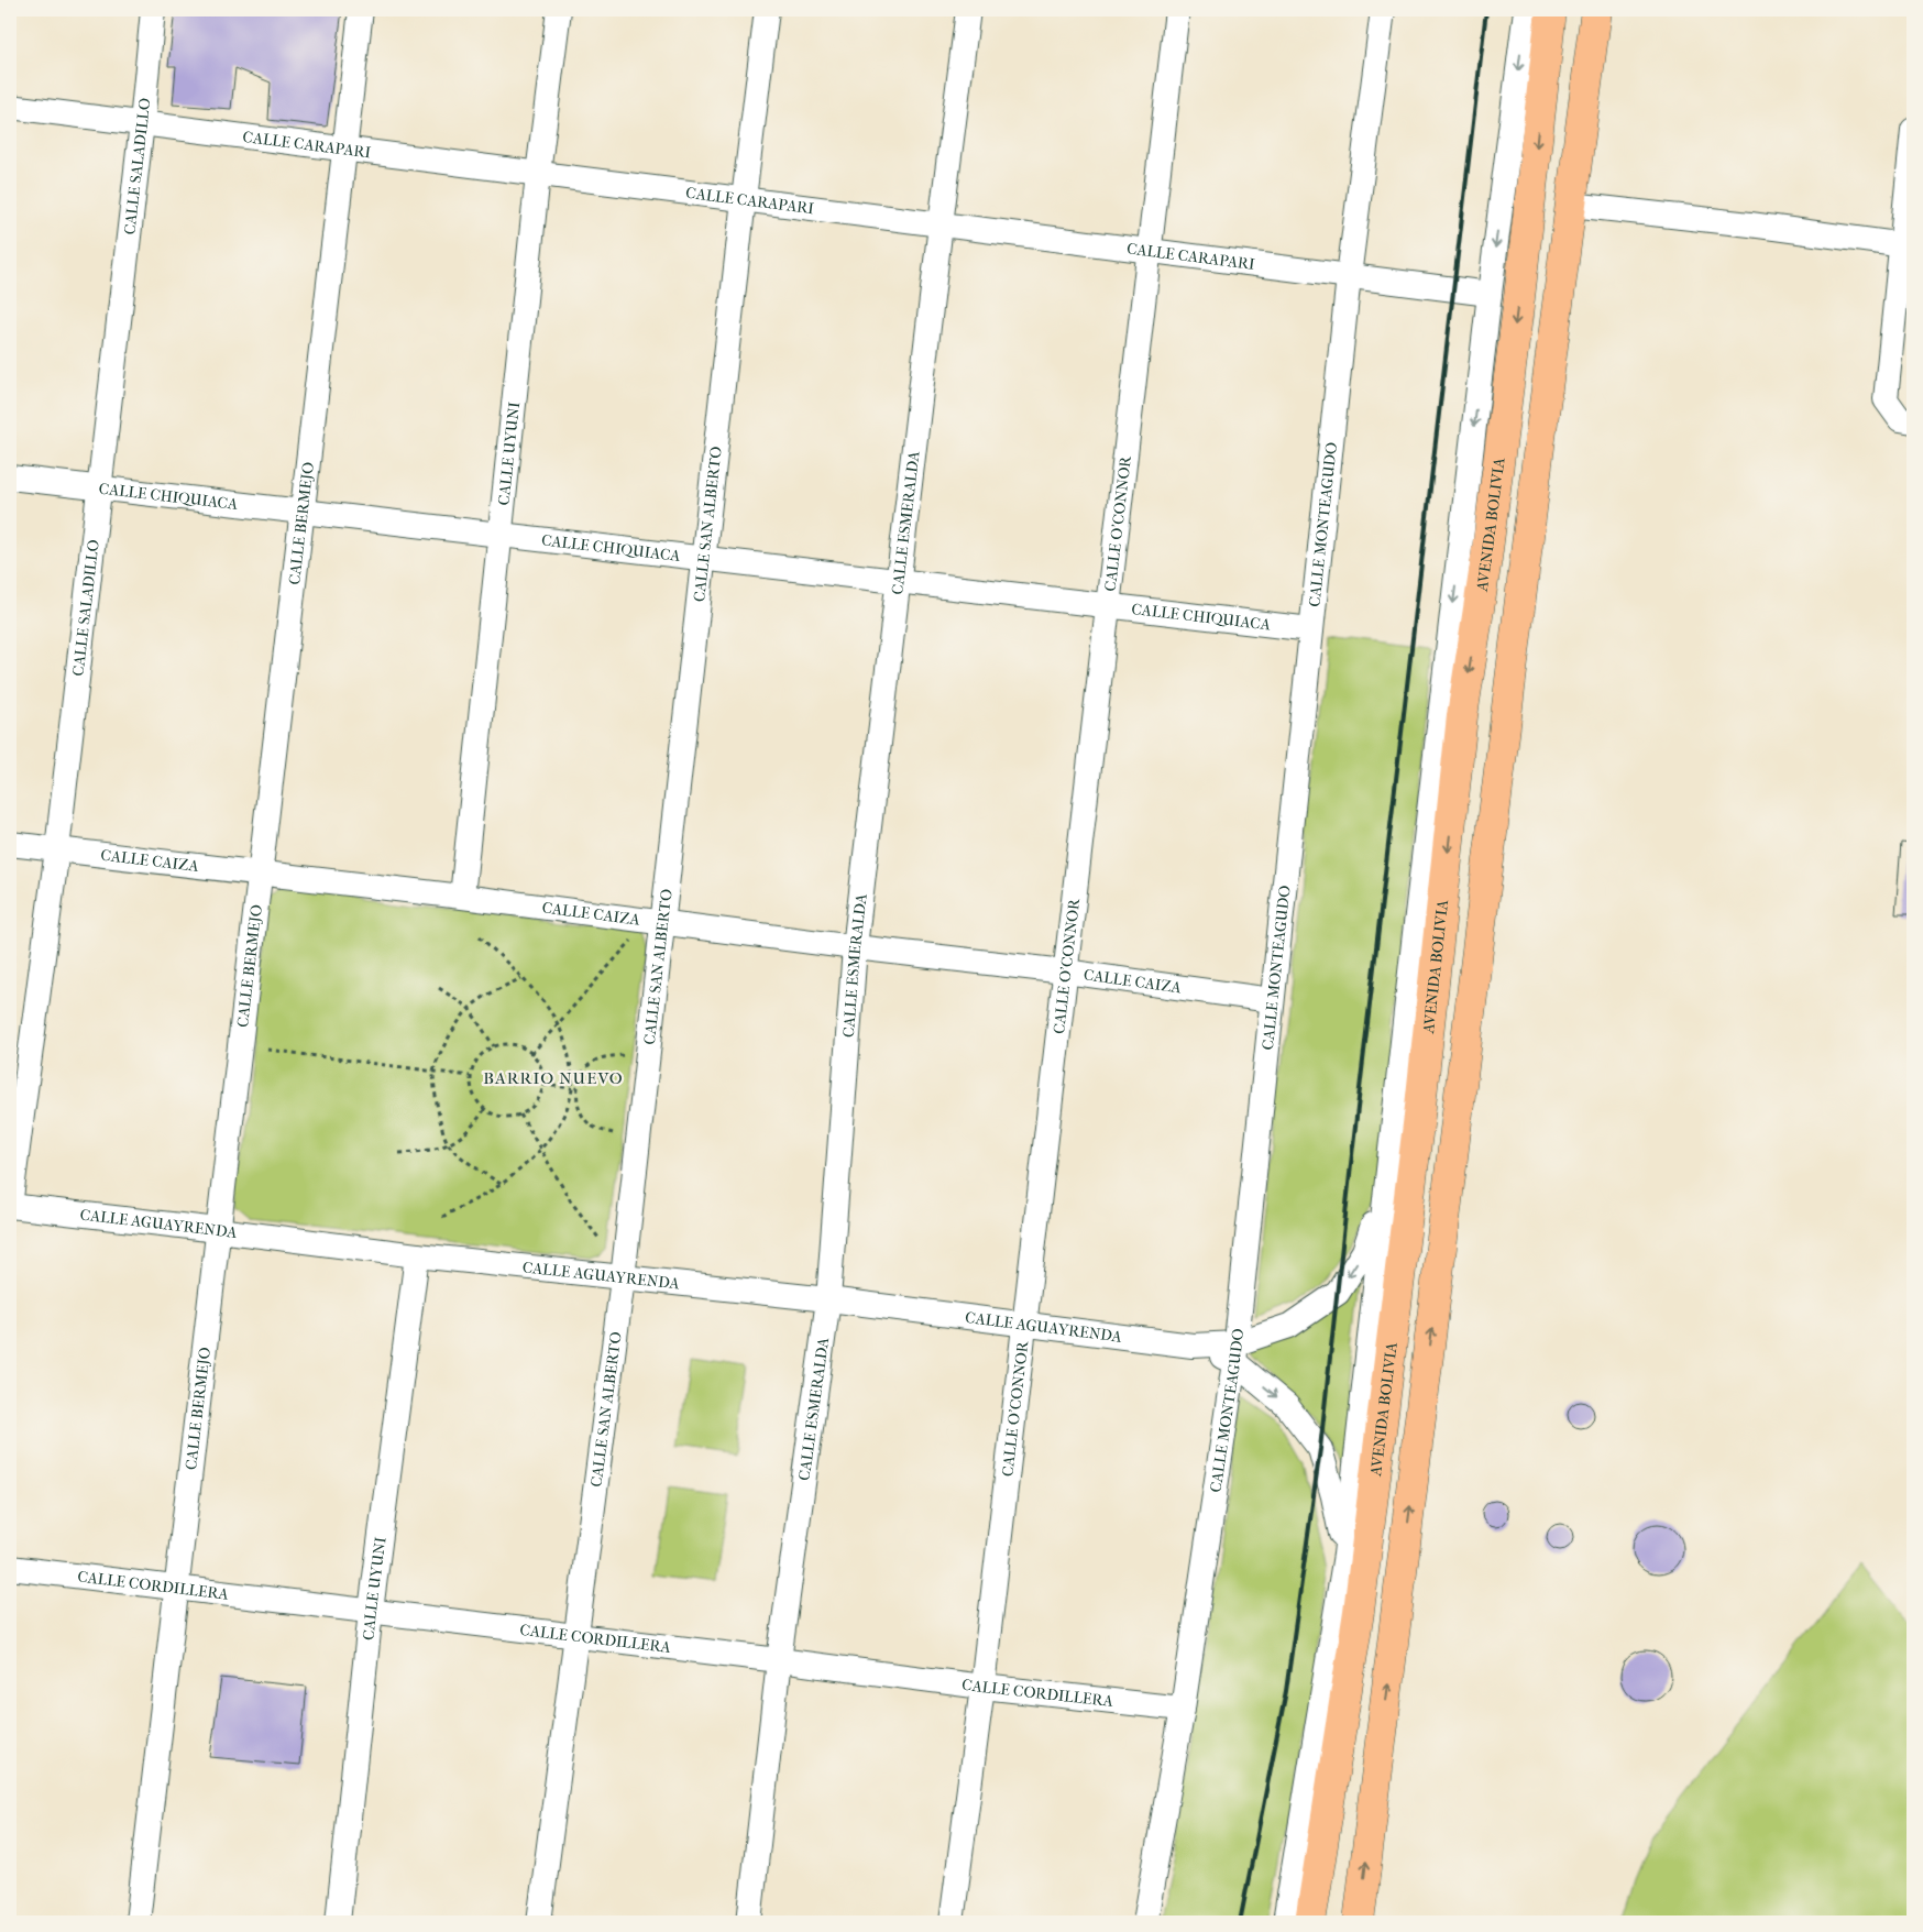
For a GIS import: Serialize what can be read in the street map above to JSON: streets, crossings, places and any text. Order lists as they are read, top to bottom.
{
  "streets": {
    "highway": ["AVENIDA BOLIVIA"],
    "street": [
      "CALLE CARAPARI",
      "CALLE SALADILLO",
      "CALLE UYUNI",
      "CALLE CHIQUIACA",
      "CALLE ESMERALDA",
      "CALLE BERMEJO",
      "CALLE SAN ALBERTO",
      "CALLE O'CONNOR",
      "CALLE MONTEAGUDO",
      "CALLE CAIZA",
      "CALLE AGUAYRENDA",
      "CALLE CORDILLERA"
    ]
  },
  "crossings": [
    ["CALLE CARAPARI", "CALLE SALADILLO"],
    ["CALLE CARAPARI", "CALLE UYUNI"],
    ["CALLE CARAPARI", "CALLE ESMERALDA"],
    ["CALLE CARAPARI", "CALLE BERMEJO"],
    ["CALLE CARAPARI", "CALLE SAN ALBERTO"],
    ["CALLE CARAPARI", "CALLE O'CONNOR"],
    ["CALLE CARAPARI", "CALLE MONTEAGUDO"],
    ["CALLE SALADILLO", "CALLE CHIQUIACA"],
    ["CALLE SALADILLO", "CALLE CAIZA"],
    ["CALLE SALADILLO", "CALLE AGUAYRENDA"],
    ["CALLE UYUNI", "CALLE CHIQUIACA"],
    ["CALLE UYUNI", "CALLE CAIZA"],
    ["CALLE UYUNI", "CALLE AGUAYRENDA"],
    ["CALLE UYUNI", "CALLE CORDILLERA"],
    ["CALLE CHIQUIACA", "CALLE ESMERALDA"],
    ["CALLE CHIQUIACA", "CALLE BERMEJO"],
    ["CALLE CHIQUIACA", "CALLE SAN ALBERTO"],
    ["CALLE CHIQUIACA", "CALLE O'CONNOR"],
    ["CALLE CHIQUIACA", "CALLE MONTEAGUDO"],
    ["CALLE ESMERALDA", "CALLE CAIZA"],
    ["CALLE ESMERALDA", "CALLE AGUAYRENDA"],
    ["CALLE ESMERALDA", "CALLE CORDILLERA"],
    ["CALLE BERMEJO", "CALLE CAIZA"],
    ["CALLE BERMEJO", "CALLE AGUAYRENDA"],
    ["CALLE BERMEJO", "CALLE CORDILLERA"],
    ["CALLE SAN ALBERTO", "CALLE CAIZA"],
    ["CALLE SAN ALBERTO", "CALLE AGUAYRENDA"],
    ["CALLE SAN ALBERTO", "CALLE CORDILLERA"],
    ["CALLE O'CONNOR", "CALLE CAIZA"],
    ["CALLE O'CONNOR", "CALLE AGUAYRENDA"],
    ["CALLE O'CONNOR", "CALLE CORDILLERA"],
    ["CALLE MONTEAGUDO", "CALLE CAIZA"],
    ["CALLE MONTEAGUDO", "CALLE AGUAYRENDA"],
    ["CALLE MONTEAGUDO", "CALLE CORDILLERA"]
  ],
  "districts": ["BARRIO NUEVO"]
}
